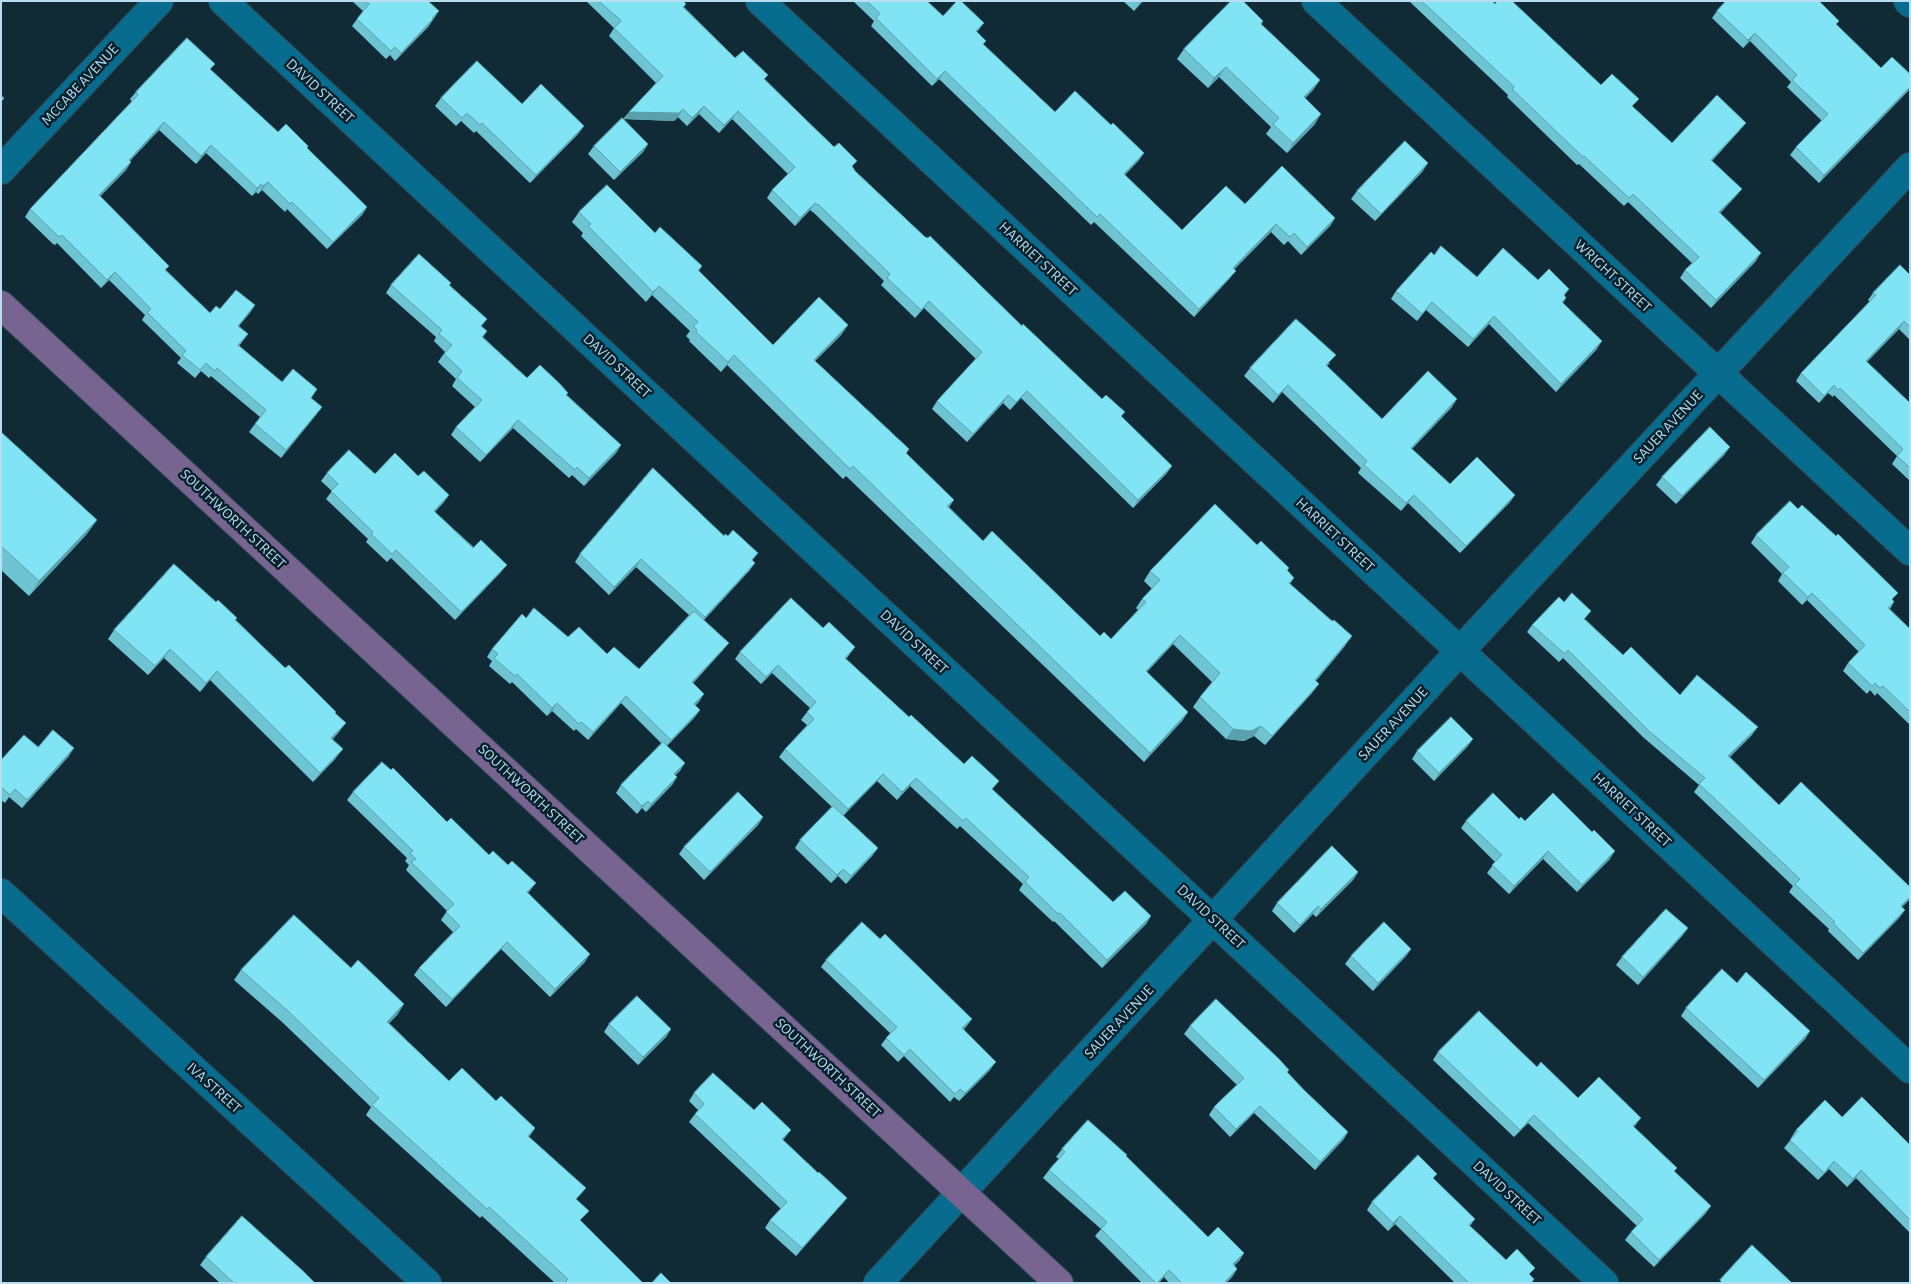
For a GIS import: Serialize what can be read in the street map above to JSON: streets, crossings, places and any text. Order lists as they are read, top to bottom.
{
  "streets": {
    "main road": ["SOUTHWORTH STREET"],
    "street": [
      "MCCABE AVENUE",
      "DAVID STREET",
      "HARRIET STREET",
      "WRIGHT STREET",
      "SAUER AVENUE",
      "IVA STREET"
    ]
  },
  "crossings": [
    ["DAVID STREET", "SAUER AVENUE"],
    ["HARRIET STREET", "SAUER AVENUE"],
    ["WRIGHT STREET", "SAUER AVENUE"],
    ["SAUER AVENUE", "SOUTHWORTH STREET"]
  ]
}
